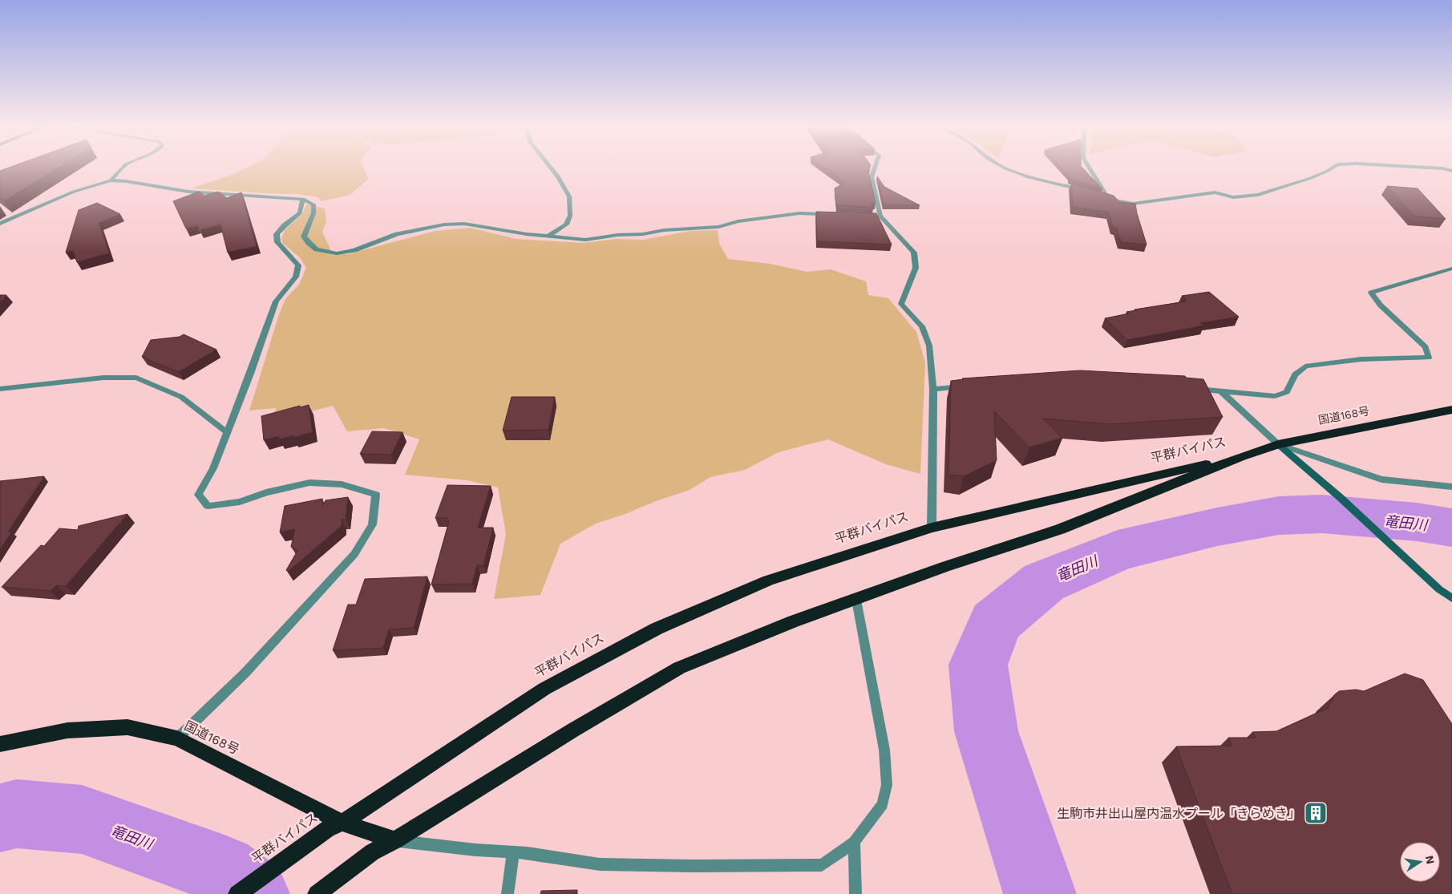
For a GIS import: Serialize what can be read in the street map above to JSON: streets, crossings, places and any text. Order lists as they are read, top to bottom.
{
  "streets": {
    "highway": ["国道168号", "平群バイパス"]
  },
  "crossings": [
    ["国道168号", "平群バイパス"]
  ],
  "water": ["竜田川"],
  "places": {
    "building": ["生駒市井出山屋内温水プール「きらめき」"]
  },
  "north": "right"
}
